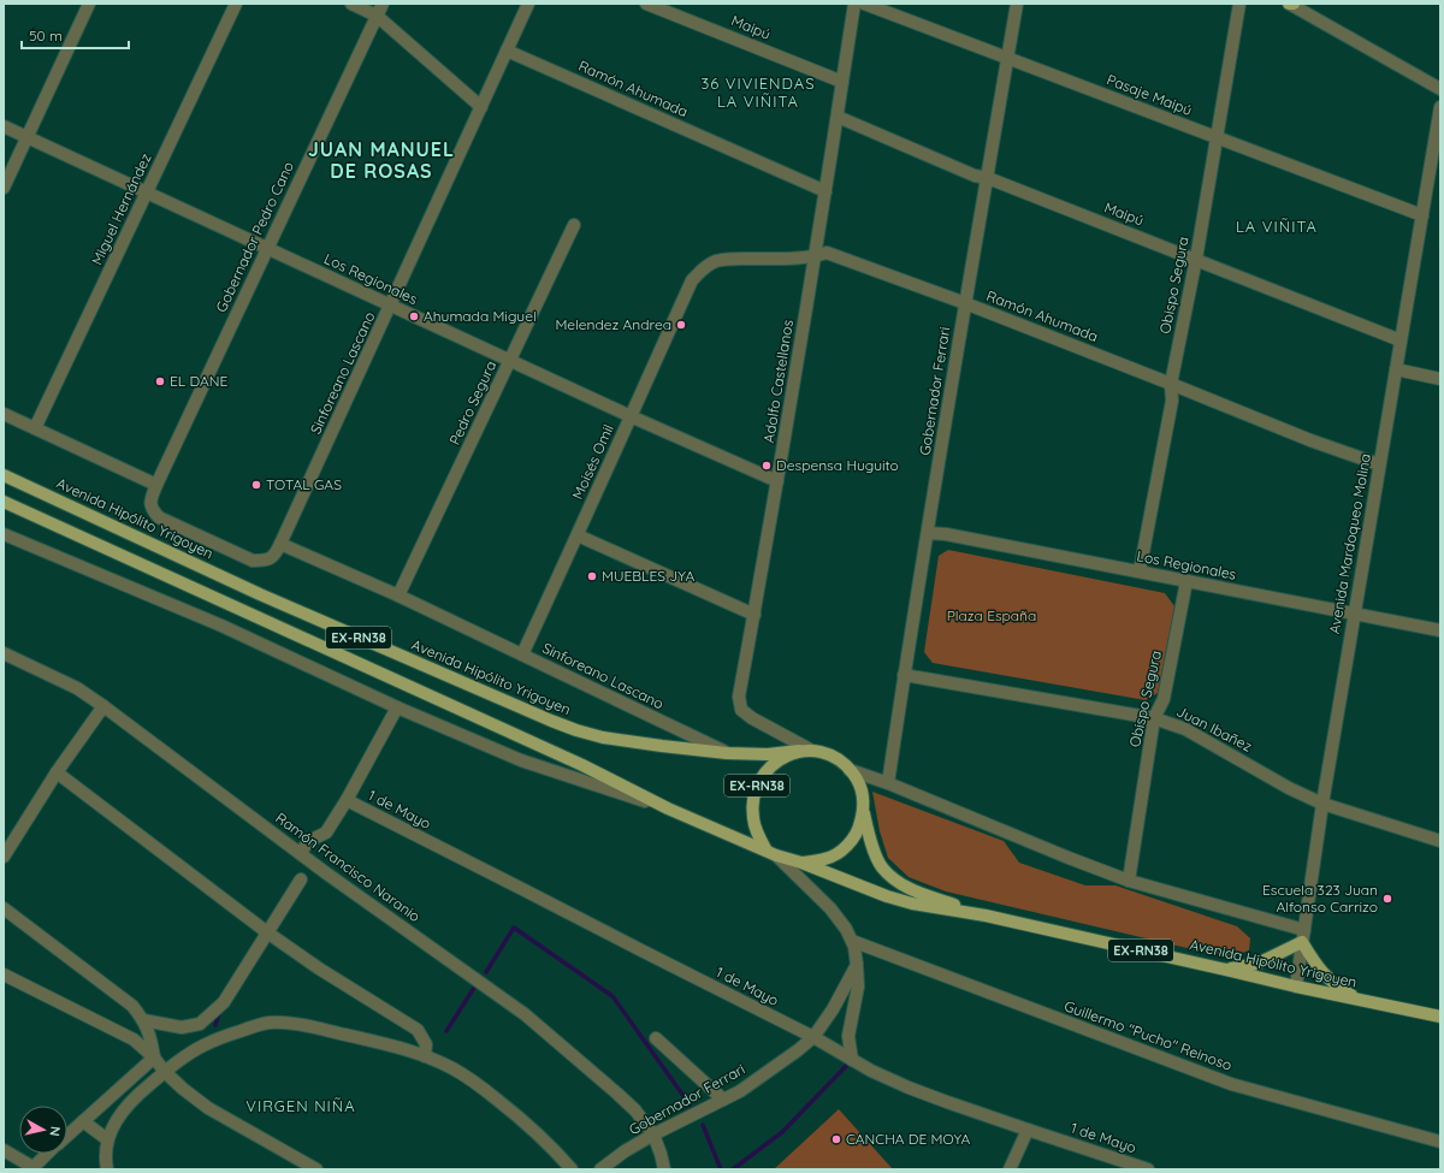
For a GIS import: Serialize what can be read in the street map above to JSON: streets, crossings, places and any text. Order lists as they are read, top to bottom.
{
  "streets": {
    "main road": ["Avenida Hipólito Yrigoyen", "EX-RN38"],
    "street": [
      "Maipú",
      "Ramón Ahumada",
      "Pasaje Maipú",
      "Miguel Hernández",
      "Gobernador Pedro Cano",
      "Los Regionales",
      "Obispo Segura",
      "Sinforeano Lascano",
      "Adolfo Castellanos",
      "Gobernador Ferrari",
      "Pedro Segura",
      "Moisés Omil",
      "Avenida Mardoqueo Molina",
      "Juan Ibañez",
      "1 de Mayo",
      "Ramón Francisco Naranio",
      "Guillermo \"Pucho\" Reinoso"
    ]
  },
  "crossings": [
    ["Maipú", "Obispo Segura"],
    ["Maipú", "Adolfo Castellanos"],
    ["Maipú", "Gobernador Ferrari"],
    ["Maipú", "Avenida Mardoqueo Molina"],
    ["Ramón Ahumada", "Obispo Segura"],
    ["Ramón Ahumada", "Sinforeano Lascano"],
    ["Ramón Ahumada", "Adolfo Castellanos"],
    ["Ramón Ahumada", "Gobernador Ferrari"],
    ["Ramón Ahumada", "Moisés Omil"],
    ["Ramón Ahumada", "Avenida Mardoqueo Molina"],
    ["Pasaje Maipú", "Obispo Segura"],
    ["Pasaje Maipú", "Gobernador Ferrari"],
    ["Pasaje Maipú", "Avenida Mardoqueo Molina"],
    ["Miguel Hernández", "Los Regionales"],
    ["Gobernador Pedro Cano", "Los Regionales"],
    ["Gobernador Pedro Cano", "Sinforeano Lascano"],
    ["Los Regionales", "Obispo Segura"],
    ["Los Regionales", "Sinforeano Lascano"],
    ["Los Regionales", "Adolfo Castellanos"],
    ["Los Regionales", "Gobernador Ferrari"],
    ["Los Regionales", "Pedro Segura"],
    ["Los Regionales", "Moisés Omil"],
    ["Los Regionales", "Avenida Mardoqueo Molina"],
    ["Obispo Segura", "Juan Ibañez"],
    ["Sinforeano Lascano", "Pedro Segura"],
    ["Sinforeano Lascano", "Moisés Omil"],
    ["Sinforeano Lascano", "Avenida Hipólito Yrigoyen"],
    ["Adolfo Castellanos", "Avenida Hipólito Yrigoyen"],
    ["Adolfo Castellanos", "EX-RN38"],
    ["Gobernador Ferrari", "Juan Ibañez"],
    ["Gobernador Ferrari", "1 de Mayo"],
    ["Gobernador Ferrari", "Ramón Francisco Naranio"],
    ["Avenida Hipólito Yrigoyen", "Avenida Mardoqueo Molina"],
    ["Avenida Hipólito Yrigoyen", "EX-RN38"],
    ["Avenida Mardoqueo Molina", "Juan Ibañez"]
  ],
  "districts": [
    "36 VIVIENDAS LA VIÑITA",
    "JUAN MANUEL DE ROSAS",
    "LA VIÑITA",
    "VIRGEN NIÑA"
  ],
  "parks": ["Plaza España"],
  "places": [
    "Ahumada Miguel",
    "Melendez Andrea",
    "EL DANE",
    "Despensa Huguito",
    "TOTAL GAS",
    "MUEBLES JYA",
    "Escuela 323 Juan Alfonso Carrizo",
    "CANCHA DE MOYA"
  ],
  "scale_bar": "50 m",
  "north": "right"
}
